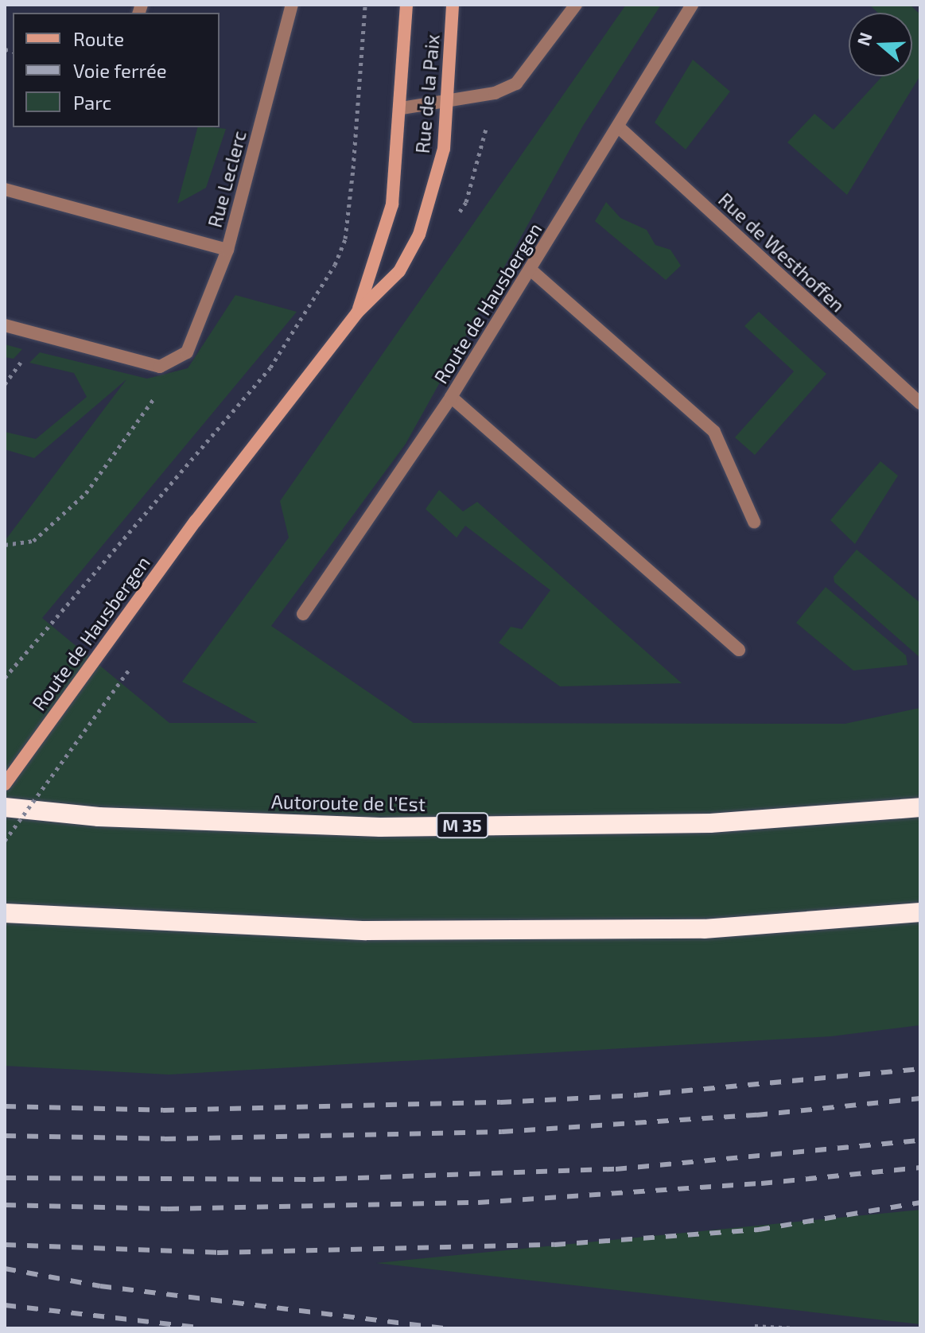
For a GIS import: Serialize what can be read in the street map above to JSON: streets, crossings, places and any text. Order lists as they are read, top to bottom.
{
  "streets": {
    "highway": ["Autoroute de l’Est", "M 35"],
    "street": [
      "Rue de la Paix",
      "Rue Leclerc",
      "Rue de Westhoffen",
      "Route de Hausbergen"
    ]
  },
  "crossings": [
    ["Rue de la Paix", "Route de Hausbergen"],
    ["Rue de Westhoffen", "Route de Hausbergen"]
  ],
  "legend": ["Route", "Voie ferrée", "Parc"],
  "north": "left"
}
